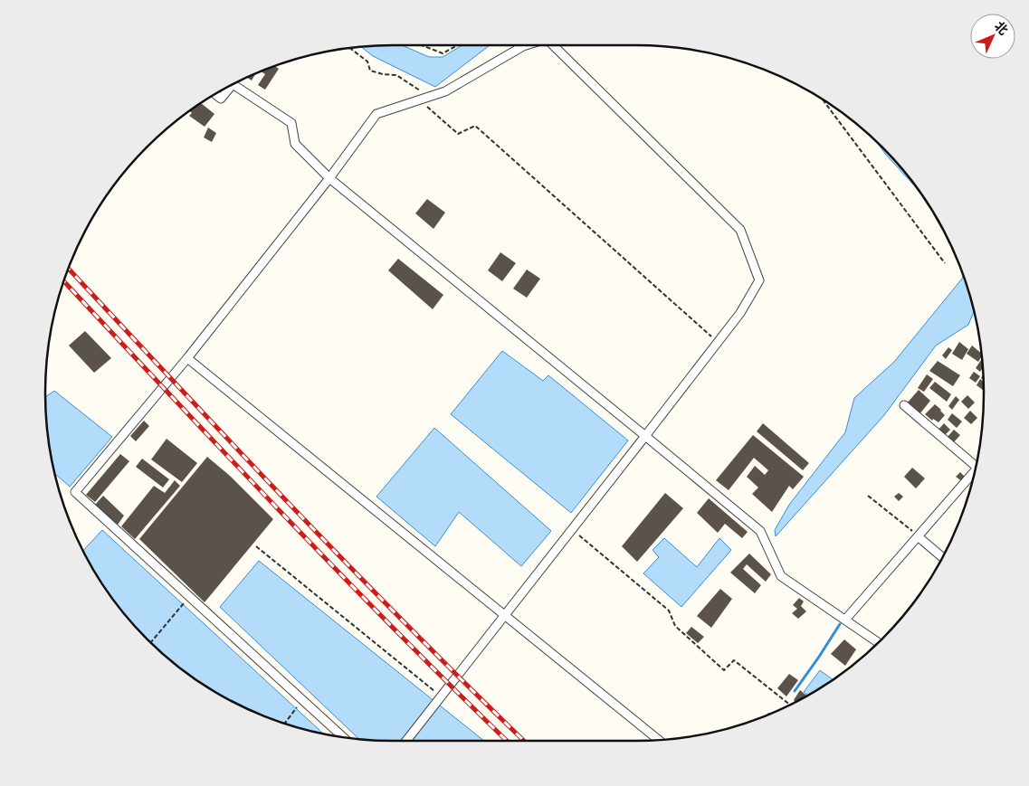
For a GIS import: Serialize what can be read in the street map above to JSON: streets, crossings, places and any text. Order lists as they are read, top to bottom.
{
  "north": "top right"
}
